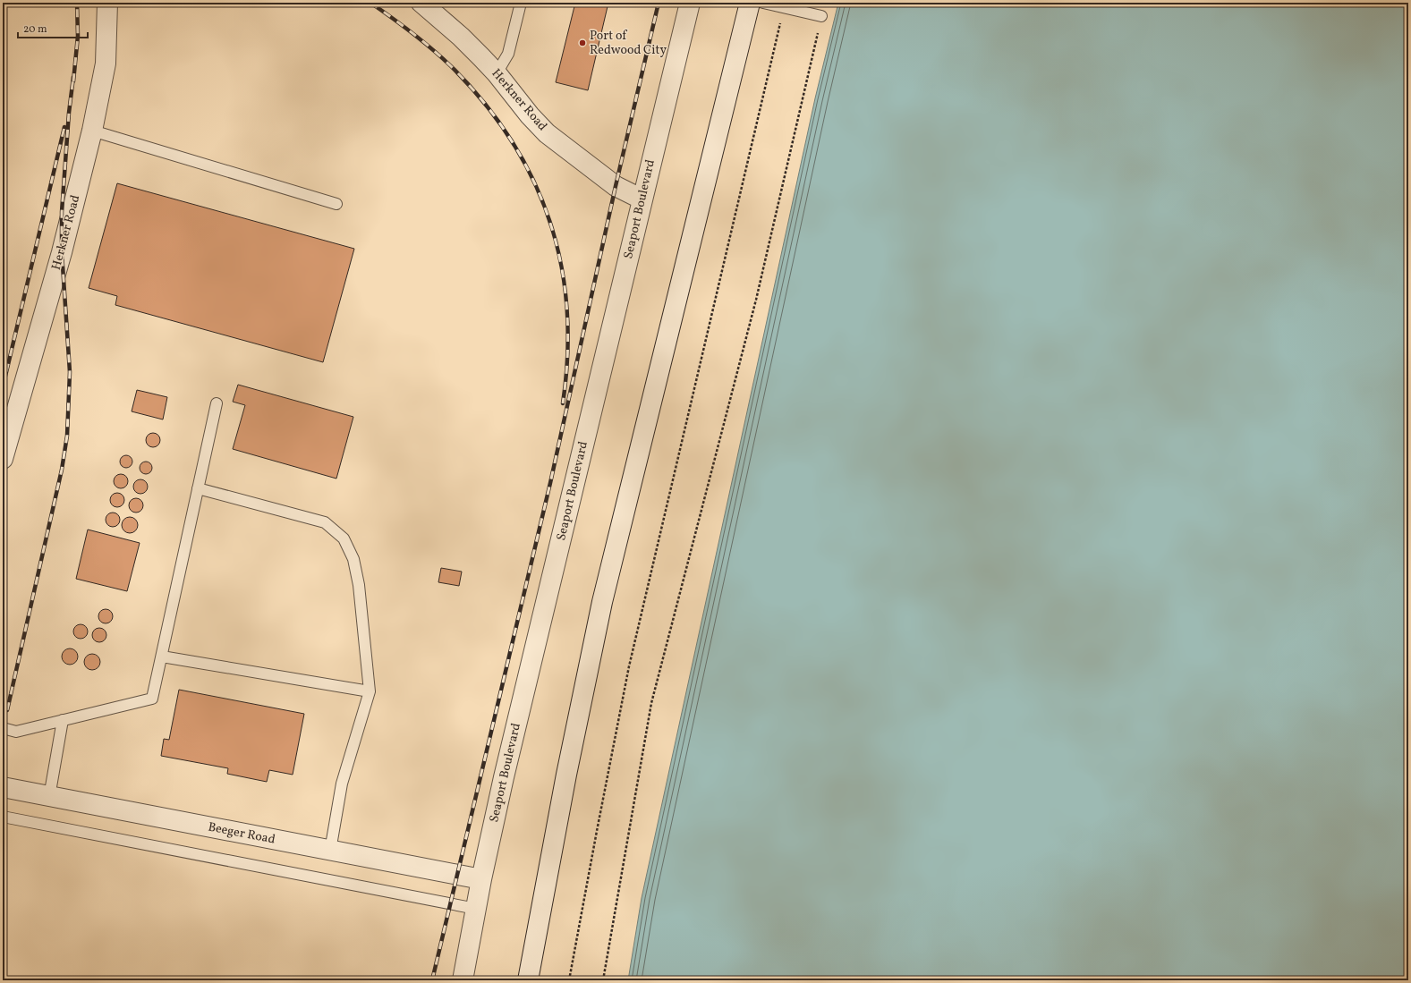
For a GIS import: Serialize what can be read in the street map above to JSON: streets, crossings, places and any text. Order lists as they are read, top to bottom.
{
  "streets": {
    "street": ["Herkner Road", "Seaport Boulevard", "Beeger Road"]
  },
  "crossings": [
    ["Herkner Road", "Seaport Boulevard"],
    ["Seaport Boulevard", "Beeger Road"]
  ],
  "places": ["Port of Redwood City"],
  "scale_bar": "20 m"
}
